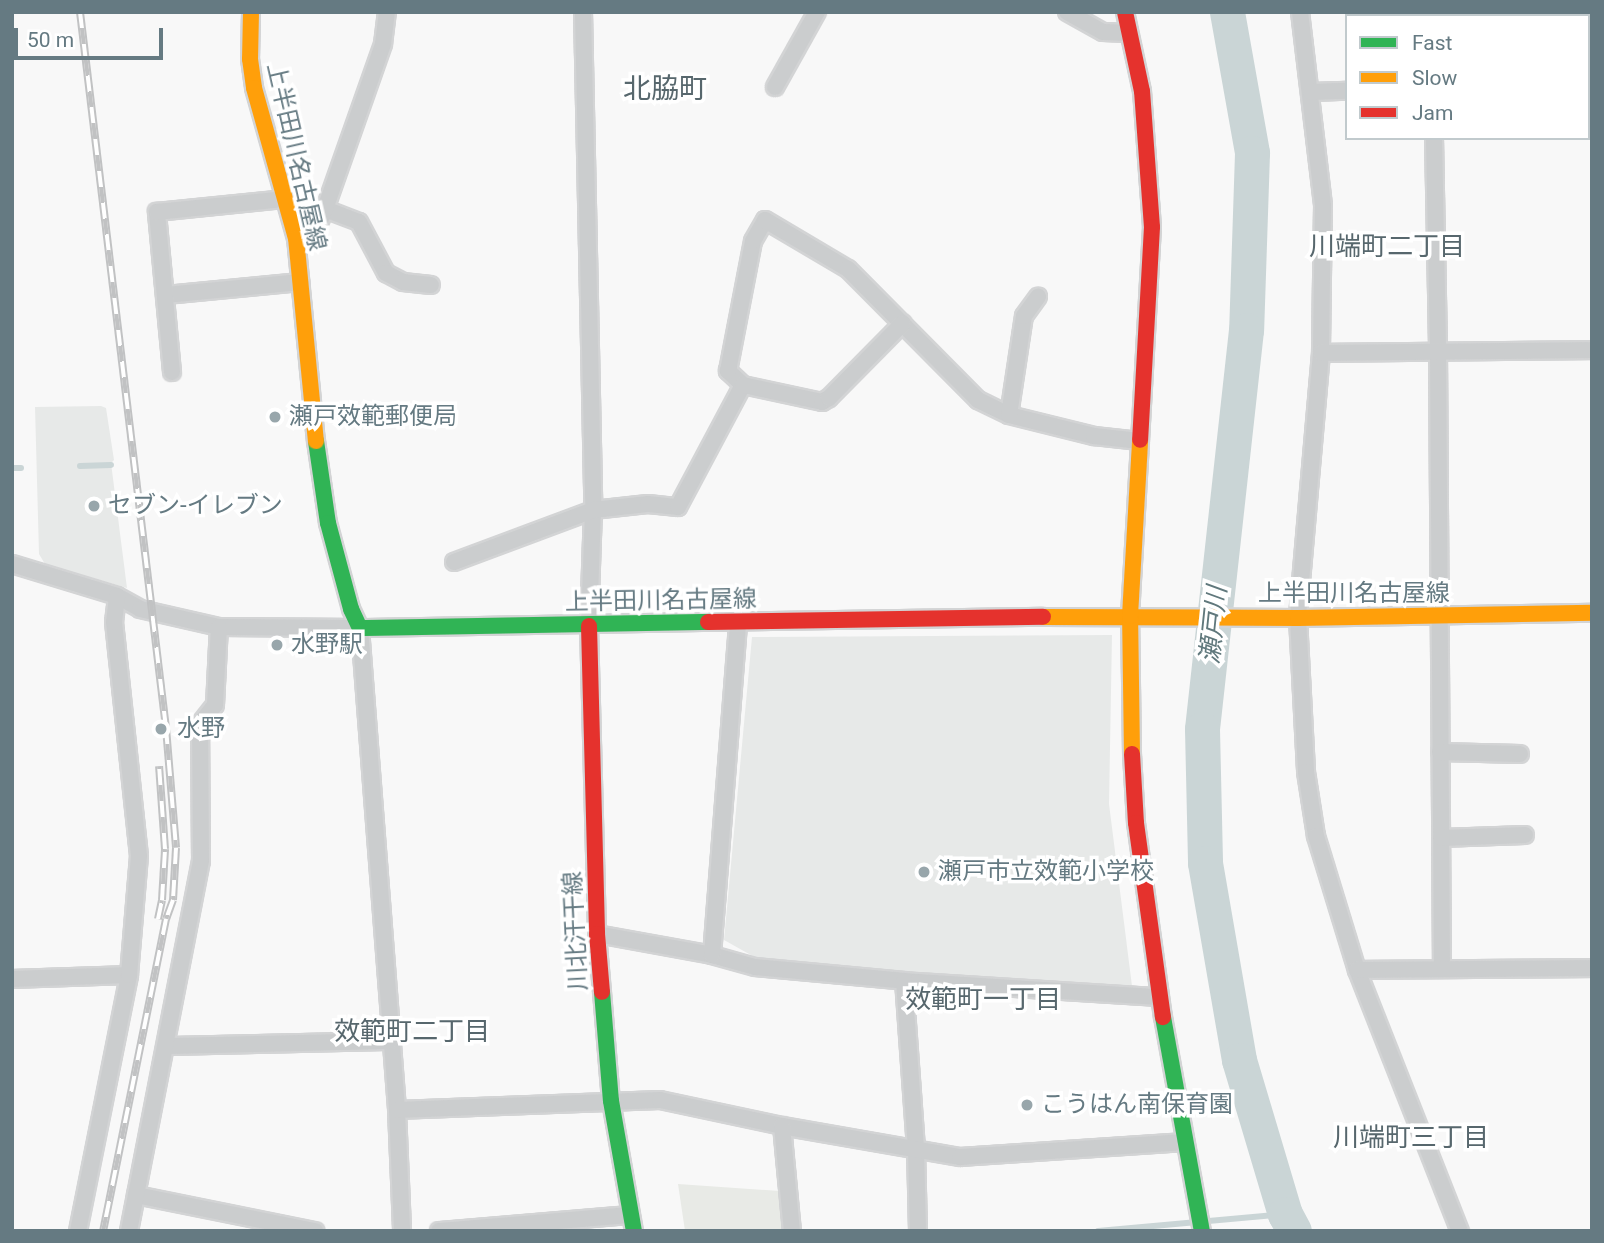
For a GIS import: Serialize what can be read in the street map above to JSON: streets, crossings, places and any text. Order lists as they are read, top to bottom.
{
  "streets": {
    "main road": ["上半田川名古屋線", "川北汗干線"]
  },
  "crossings": [
    ["上半田川名古屋線", "川北汗干線"]
  ],
  "districts": [
    "北脇町",
    "川端町二丁目",
    "效範町一丁目",
    "效範町二丁目",
    "川端町三丁目"
  ],
  "water": ["瀬戸川"],
  "places": [
    "瀬戸效範郵便局",
    "セブン-イレブン",
    "水野駅",
    "水野",
    "瀬戸市立效範小学校",
    "こうはん南保育園"
  ],
  "legend": ["Fast", "Slow", "Jam"],
  "scale_bar": "50 m"
}
